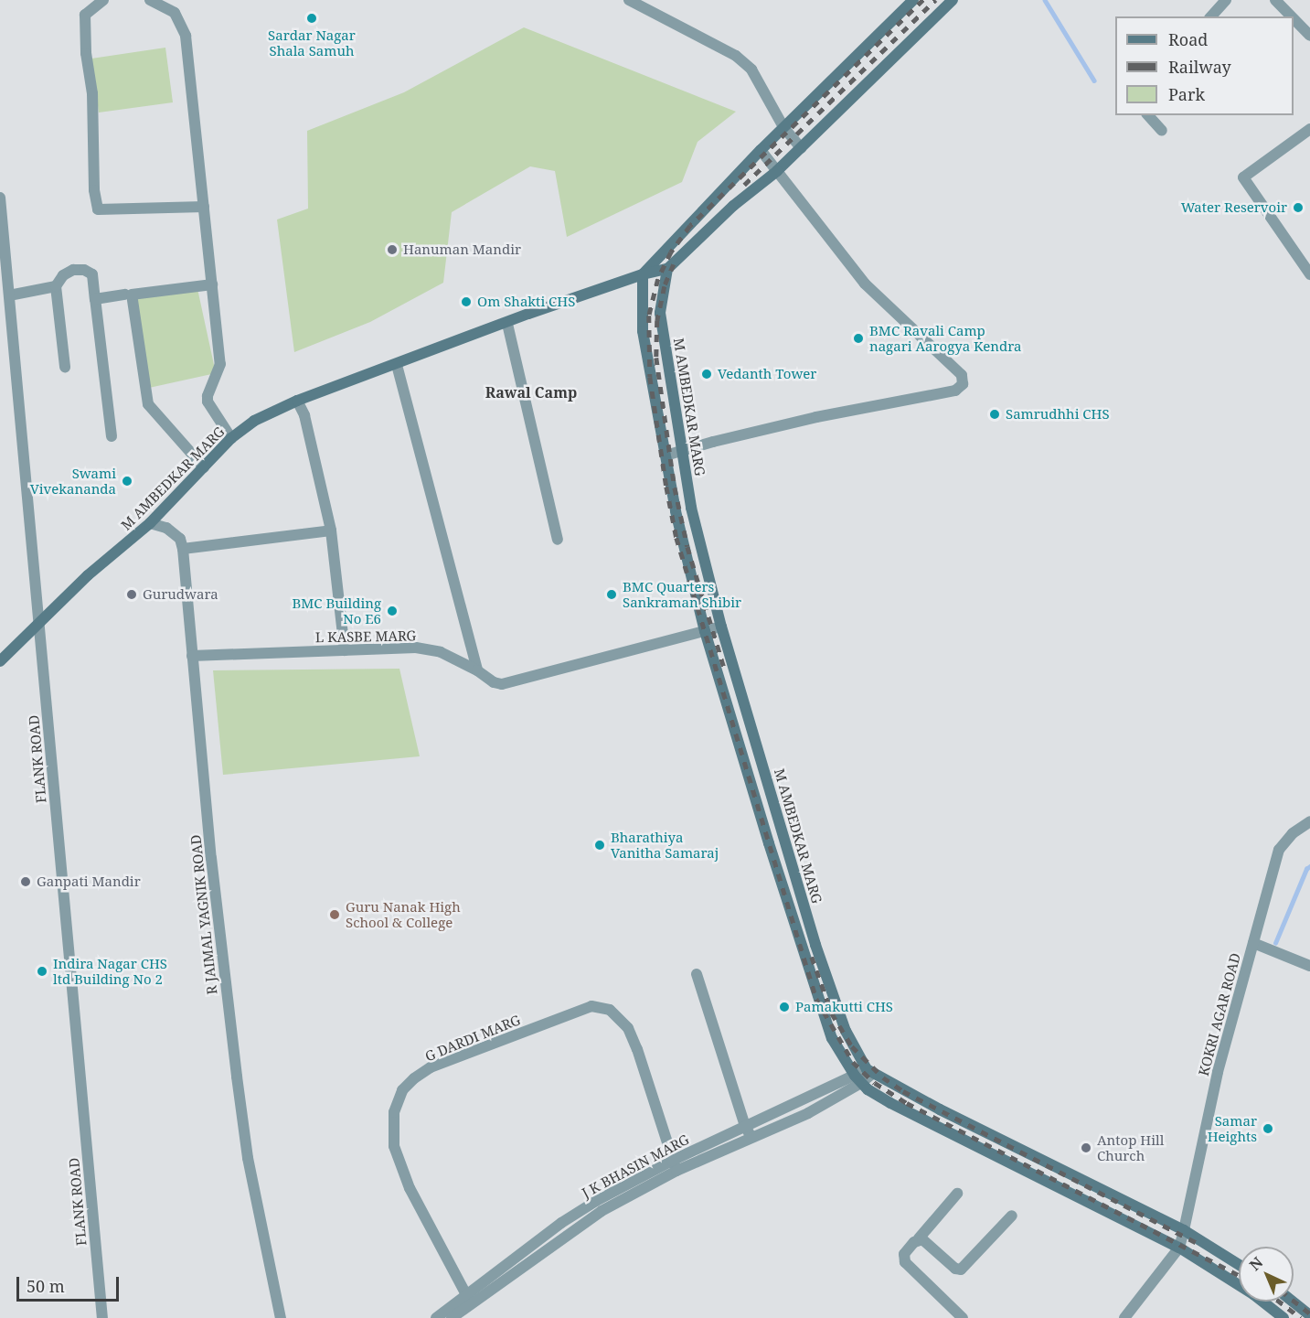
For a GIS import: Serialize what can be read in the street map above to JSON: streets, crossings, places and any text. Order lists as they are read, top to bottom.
{
  "streets": {
    "main road": ["M AMBEDKAR MARG"],
    "street": [
      "L KASBE MARG",
      "FLANK ROAD",
      "R JAIMAL YAGNIK ROAD",
      "KOKRI AGAR ROAD",
      "G DARDI MARG",
      "J K BHASIN MARG"
    ]
  },
  "crossings": [
    ["M AMBEDKAR MARG", "L KASBE MARG"],
    ["M AMBEDKAR MARG", "FLANK ROAD"],
    ["M AMBEDKAR MARG", "J K BHASIN MARG"],
    ["L KASBE MARG", "R JAIMAL YAGNIK ROAD"],
    ["G DARDI MARG", "J K BHASIN MARG"]
  ],
  "districts": ["Rawal Camp"],
  "places": [
    "Sardar Nagar Shala Samuh",
    "Water Reservoir",
    "Hanuman Mandir",
    "Om Shakti CHS",
    "BMC Ravali Camp nagari Aarogya Kendra",
    "Vedanth Tower",
    "Samrudhhi CHS",
    "Swami Vivekananda",
    "Gurudwara",
    "BMC Quarters Sankraman Shibir",
    "BMC Building No E6",
    "Bharathiya Vanitha Samaraj",
    "Ganpati Mandir",
    "Guru Nanak High School & College",
    "Indira Nagar CHS ltd Building No 2",
    "Pamakutti CHS",
    "Samar Heights",
    "Antop Hill Church"
  ],
  "legend": ["Road", "Railway", "Park"],
  "scale_bar": "50 m",
  "north": "top left"
}
